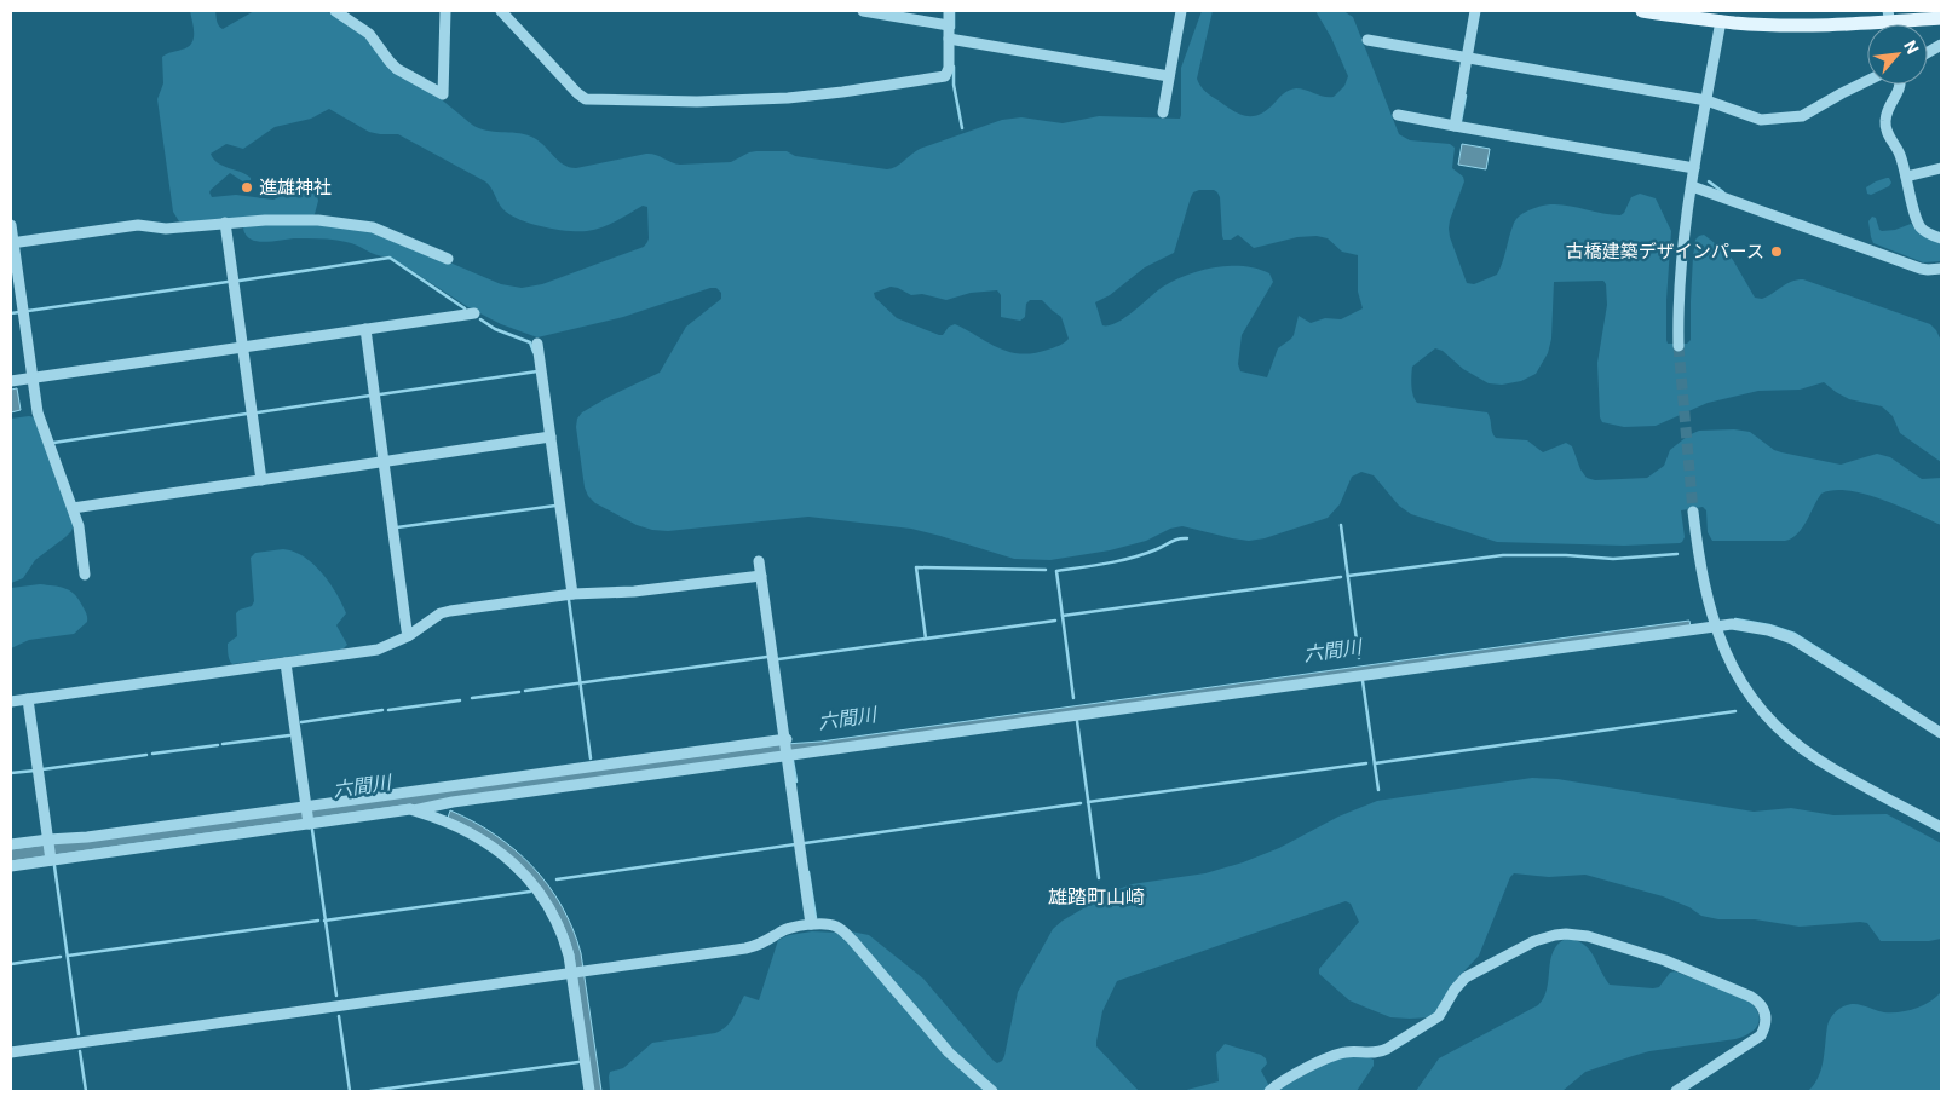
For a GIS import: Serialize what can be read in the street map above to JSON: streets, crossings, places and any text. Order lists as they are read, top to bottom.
{
  "districts": ["雄踏町山崎"],
  "water": ["六間川"],
  "places": ["進雄神社", "古橋建築デザインパース"],
  "north": "top right"
}
